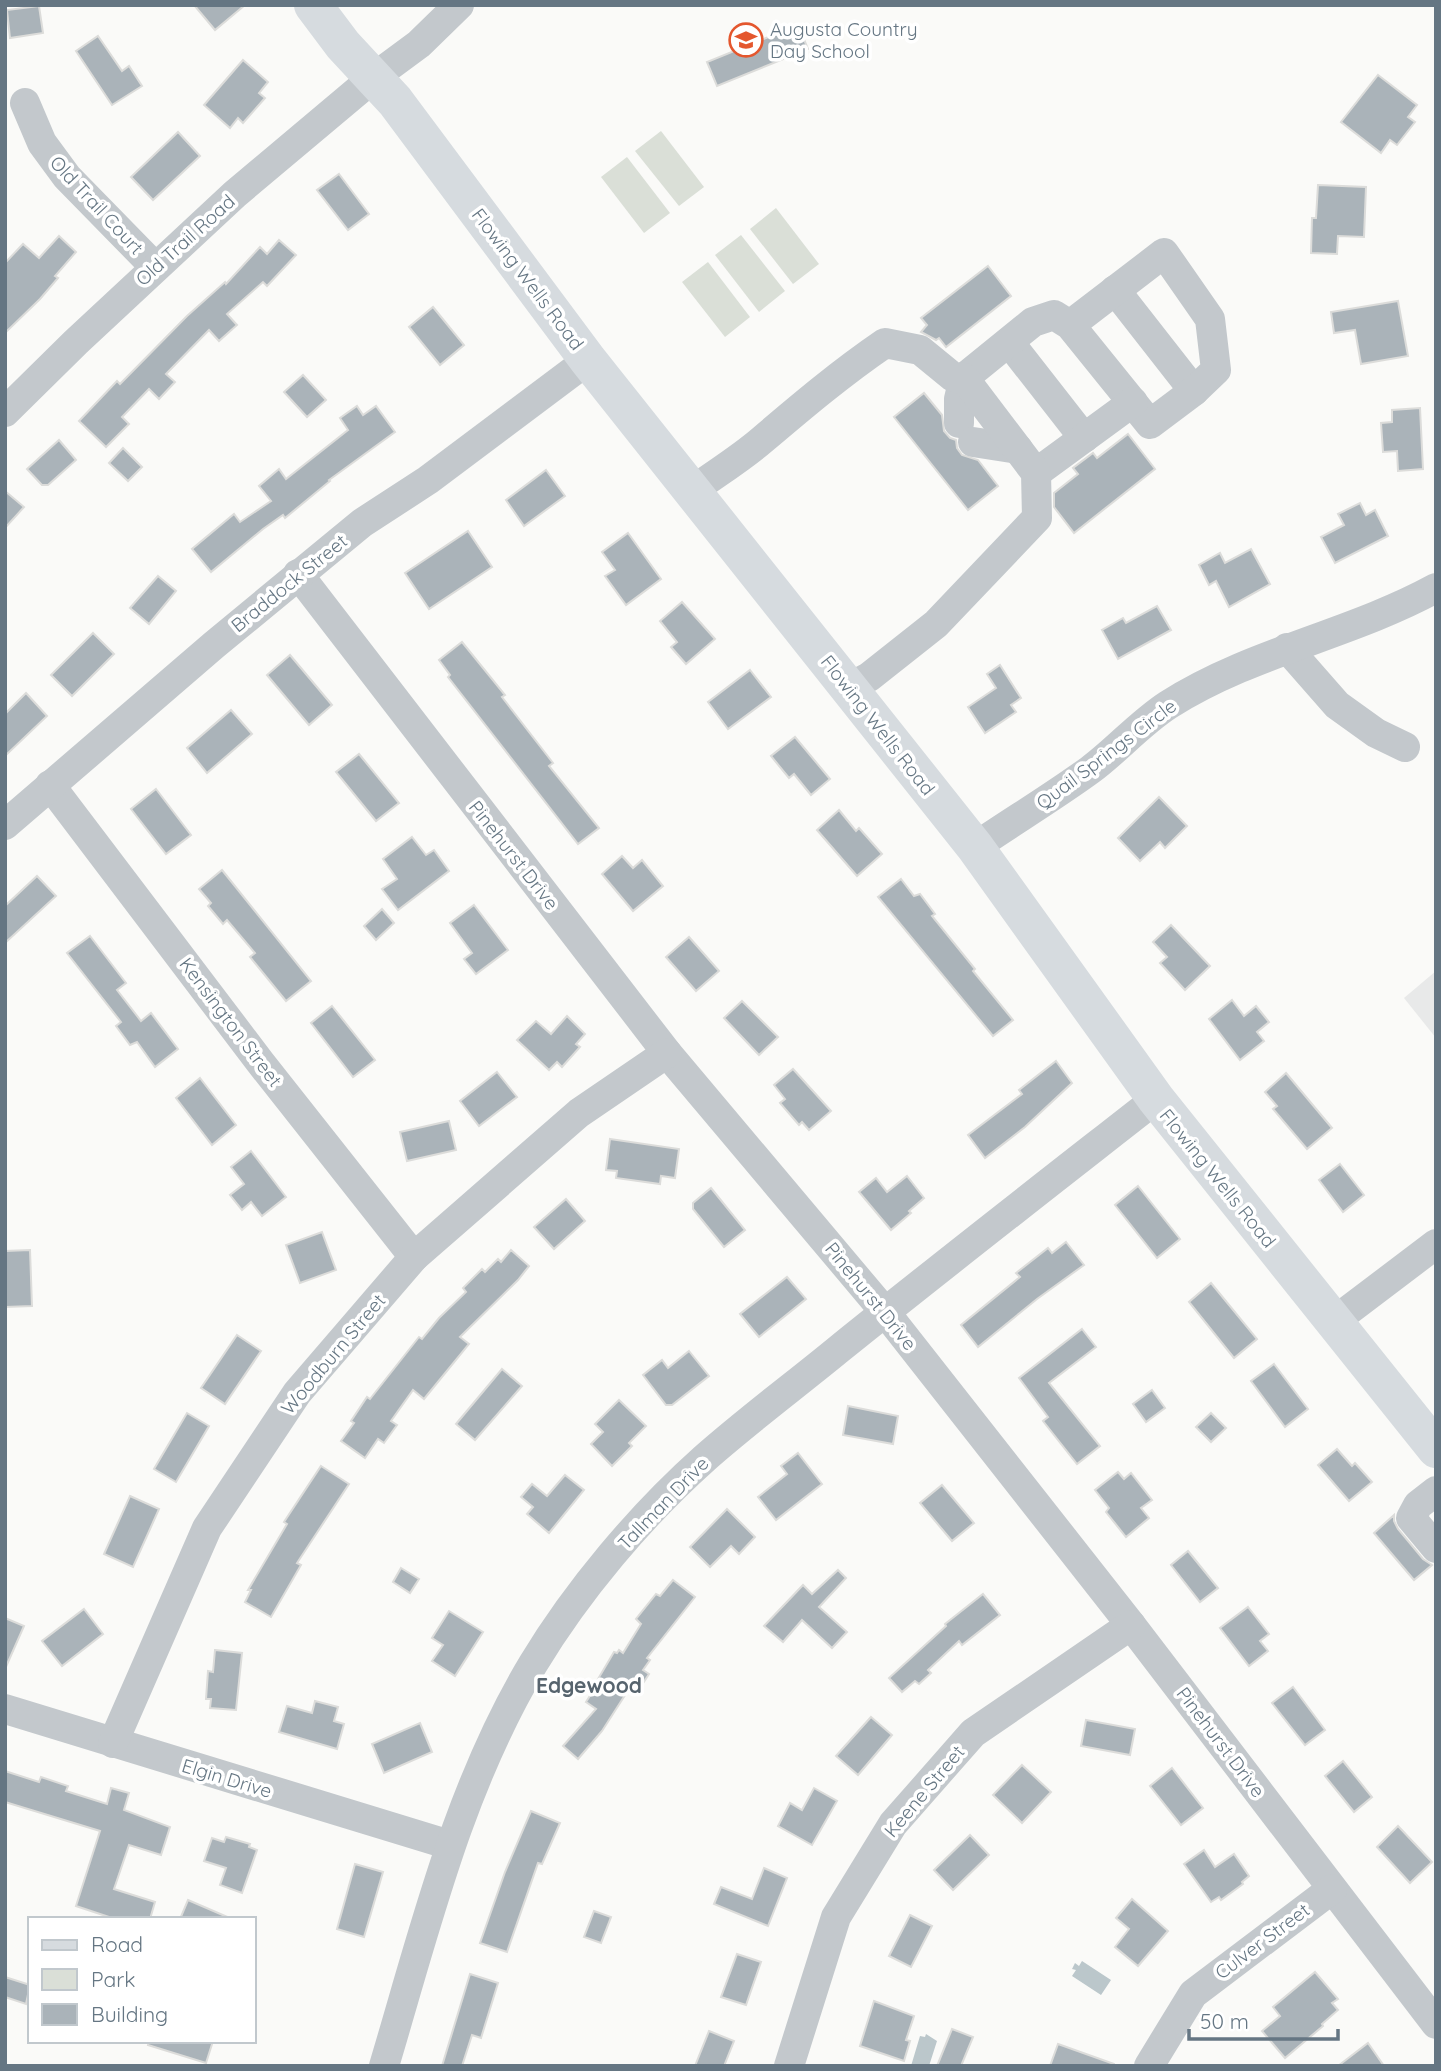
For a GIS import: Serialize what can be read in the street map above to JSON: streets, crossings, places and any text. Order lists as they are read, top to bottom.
{
  "streets": {
    "main road": ["Flowing Wells Road"],
    "street": [
      "Old Trail Court",
      "Old Trail Road",
      "Braddock Street",
      "Quail Springs Circle",
      "Pinehurst Drive",
      "Kensington Street",
      "Woodburn Street",
      "Tallman Drive",
      "Elgin Drive",
      "Keene Street",
      "Culver Street"
    ]
  },
  "crossings": [
    ["Old Trail Court", "Old Trail Road"],
    ["Old Trail Road", "Flowing Wells Road"],
    ["Flowing Wells Road", "Braddock Street"],
    ["Flowing Wells Road", "Quail Springs Circle"],
    ["Flowing Wells Road", "Tallman Drive"],
    ["Braddock Street", "Pinehurst Drive"],
    ["Braddock Street", "Kensington Street"],
    ["Pinehurst Drive", "Woodburn Street"],
    ["Pinehurst Drive", "Tallman Drive"],
    ["Pinehurst Drive", "Keene Street"],
    ["Pinehurst Drive", "Culver Street"],
    ["Kensington Street", "Woodburn Street"],
    ["Woodburn Street", "Elgin Drive"],
    ["Tallman Drive", "Elgin Drive"]
  ],
  "districts": ["Edgewood"],
  "places": {
    "school or university": ["Augusta Country Day School"]
  },
  "legend": ["Road", "Park", "Building"],
  "scale_bar": "50 m"
}
